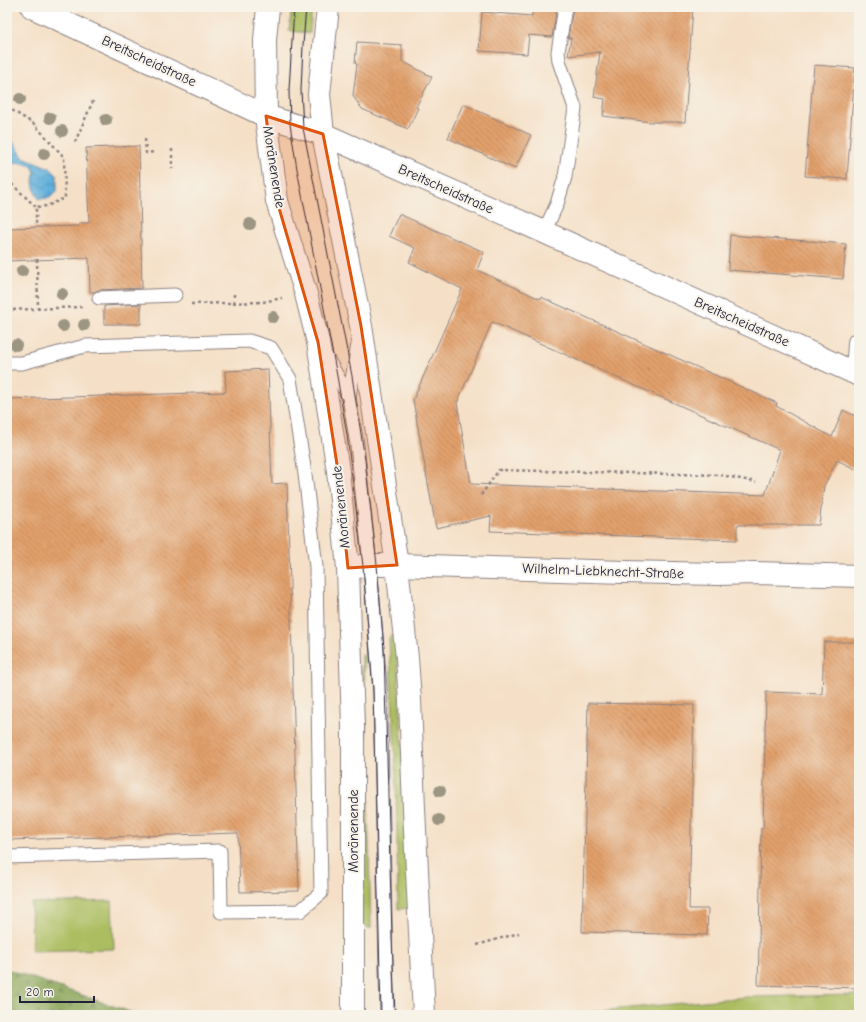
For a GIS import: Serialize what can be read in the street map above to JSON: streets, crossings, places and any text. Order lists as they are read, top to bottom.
{
  "streets": {
    "main road": ["Breitscheidstraße", "Moränenende", "Wilhelm-Liebknecht-Straße"]
  },
  "crossings": [
    ["Breitscheidstraße", "Moränenende"],
    ["Moränenende", "Wilhelm-Liebknecht-Straße"]
  ],
  "scale_bar": "20 m"
}
